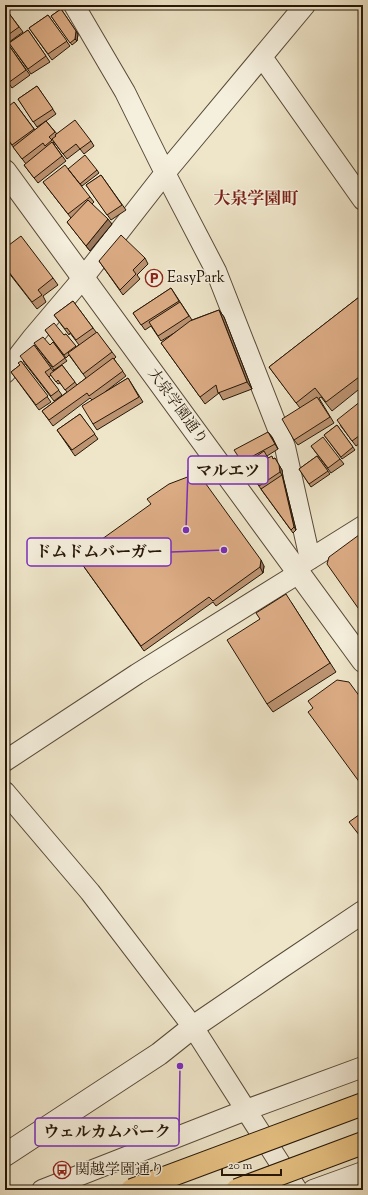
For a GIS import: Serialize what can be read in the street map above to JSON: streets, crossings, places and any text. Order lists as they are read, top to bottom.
{
  "streets": {
    "street": ["大泉学園通り"]
  },
  "districts": ["大泉学園町"],
  "places": {
    "parking": ["EasyPark"],
    "other": ["マルエツ", "ドムドムバーガー", "ウェルカムパーク"],
    "bus stop": ["関越学園通り"]
  },
  "scale_bar": "20 m"
}
